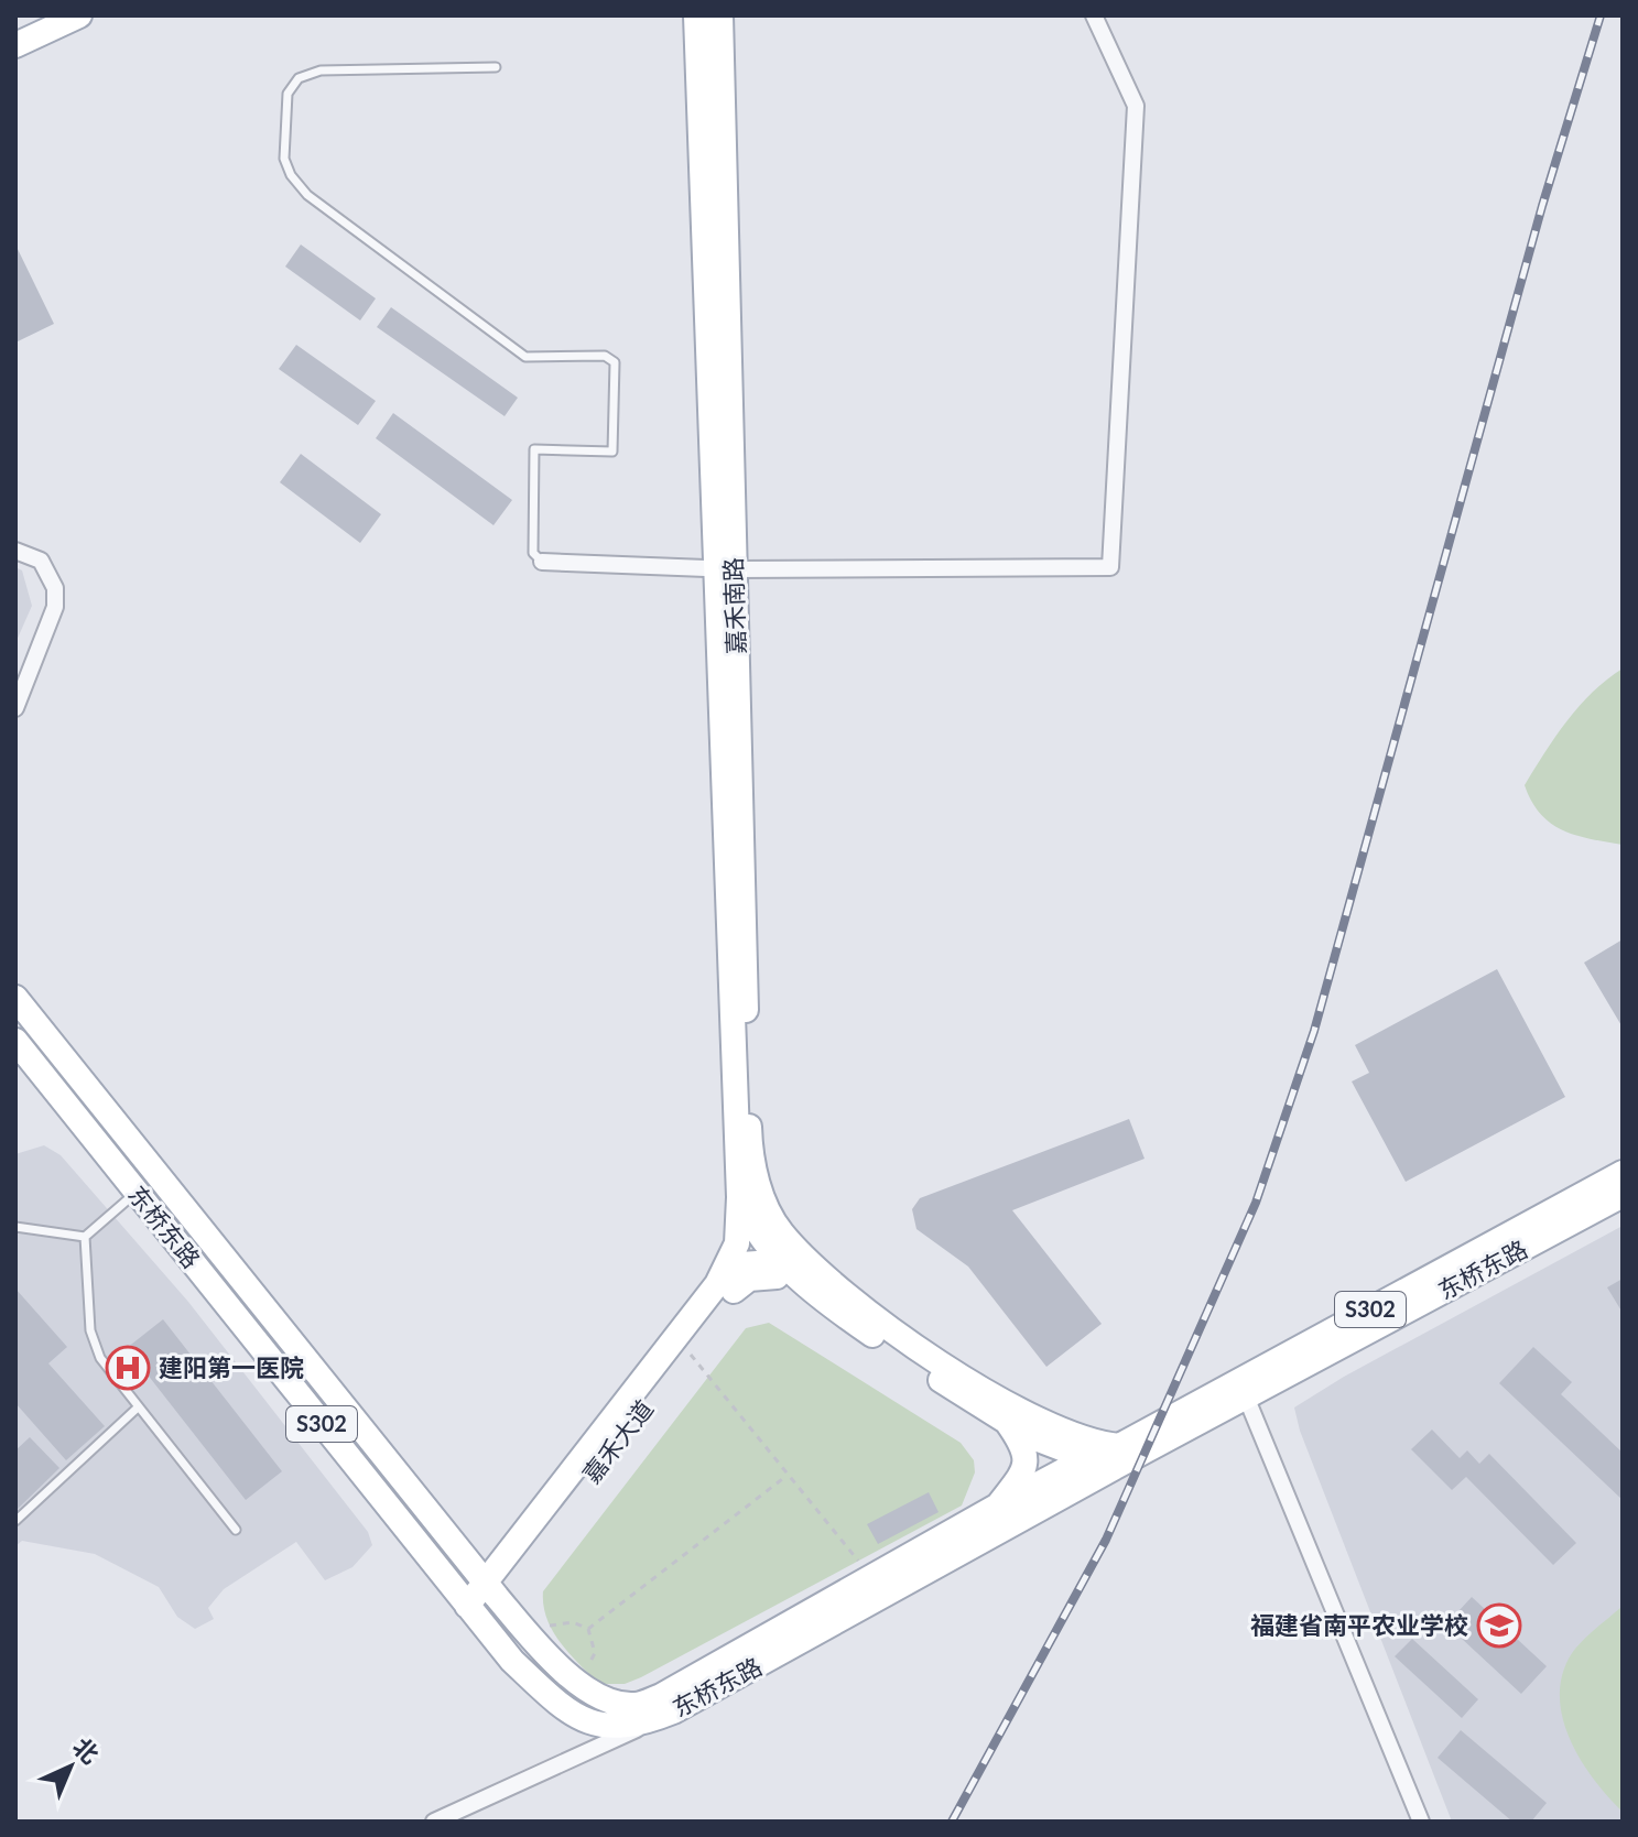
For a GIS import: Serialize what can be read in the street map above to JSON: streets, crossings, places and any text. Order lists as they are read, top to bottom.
{
  "streets": {
    "main road": [
      "嘉禾南路",
      "东桥东路",
      "S302",
      "嘉禾大道"
    ]
  },
  "crossings": [
    ["东桥东路", "嘉禾大道"]
  ],
  "places": {
    "hospital": ["建阳第一医院"],
    "school or university": ["福建省南平农业学校"]
  },
  "north": "top right"
}
